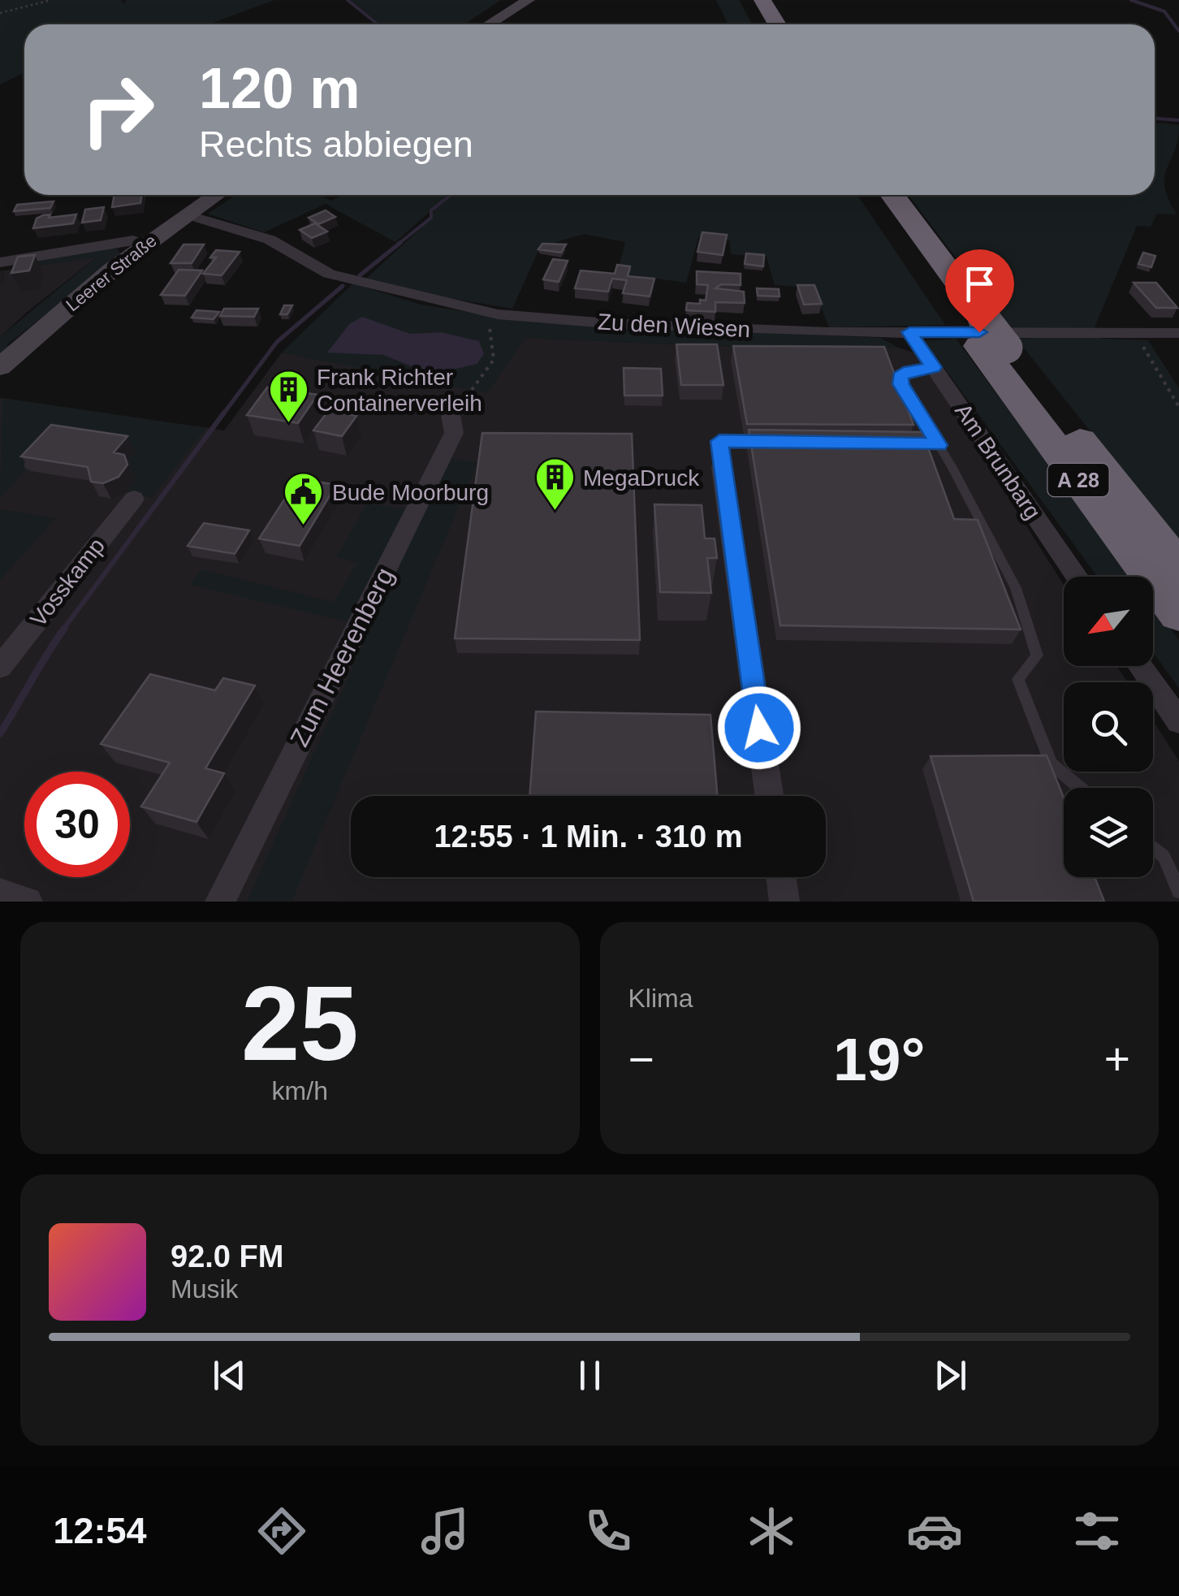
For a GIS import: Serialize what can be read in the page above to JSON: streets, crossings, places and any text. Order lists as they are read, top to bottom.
{
  "streets": {
    "highway": ["A 28"],
    "main road": ["Leerer Straße"],
    "street": [
      "Zu den Wiesen",
      "Am Brunbarg",
      "Vosskamp",
      "Zum Heerenberg"
    ]
  },
  "crossings": [
    ["Leerer Straße", "Zu den Wiesen"],
    ["Zu den Wiesen", "Am Brunbarg"]
  ],
  "places": {
    "building": ["Frank Richter Containerverleih", "MegaDruck"],
    "public building": ["Bude Moorburg"]
  },
  "north": "bottom left",
  "page": {
    "turn": ["120 m", "Rechts abbiegen"],
    "limit": "30",
    "trip": "12:55 · 1 Min. · 310 m",
    "tile": [
      ["25", "km/h"],
      "Klima"
    ],
    "heat": ["−", "19°", "+"],
    "song": ["92.0 FM", "Musik"],
    "tabs": "12:54"
  }
}
